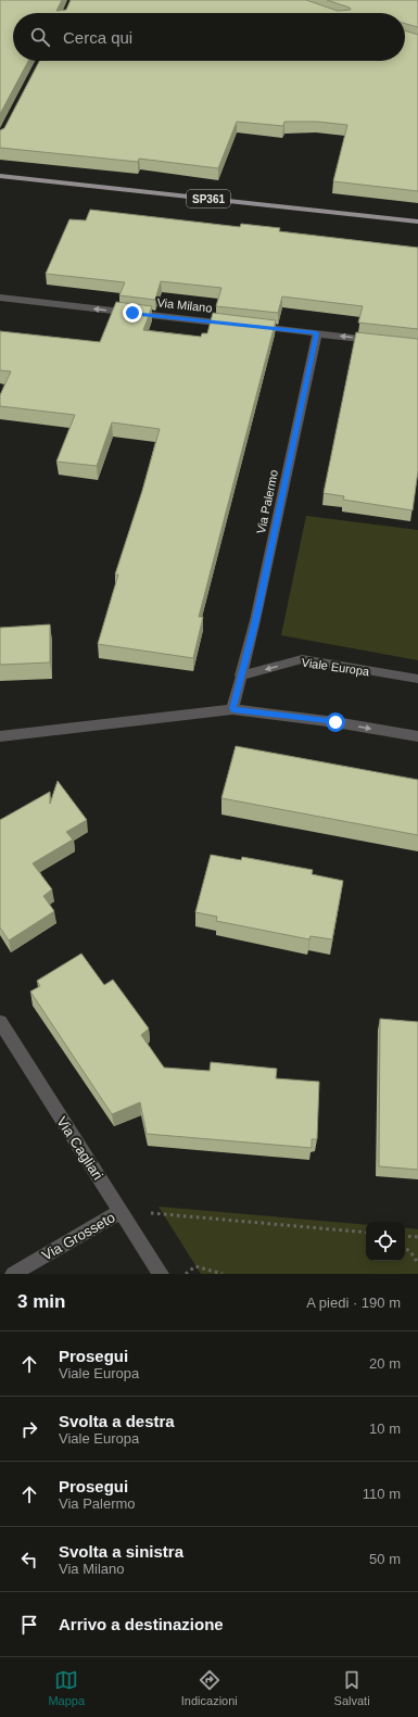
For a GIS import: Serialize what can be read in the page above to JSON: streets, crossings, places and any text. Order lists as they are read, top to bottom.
{
  "streets": {
    "main road": ["SP361"],
    "street": [
      "Via Milano",
      "Via Palermo",
      "Viale Europa",
      "Via Cagliari",
      "Via Grosseto"
    ]
  },
  "crossings": [
    ["Via Palermo", "Viale Europa"],
    ["Via Cagliari", "Via Grosseto"]
  ],
  "one_way": ["Via Milano"],
  "page": {
    "search": "Cerca qui",
    "heading": ["3 min", "A piedi · 190 m"],
    "list": [
      ["Prosegui", "Viale Europa", "20 m"],
      ["Svolta a destra", "Viale Europa", "10 m"],
      ["Prosegui", "Via Palermo", "110 m"],
      ["Svolta a sinistra", "Via Milano", "50 m"],
      "Arrivo a destinazione"
    ],
    "nav": ["Mappa", "Indicazioni", "Salvati"]
  }
}
